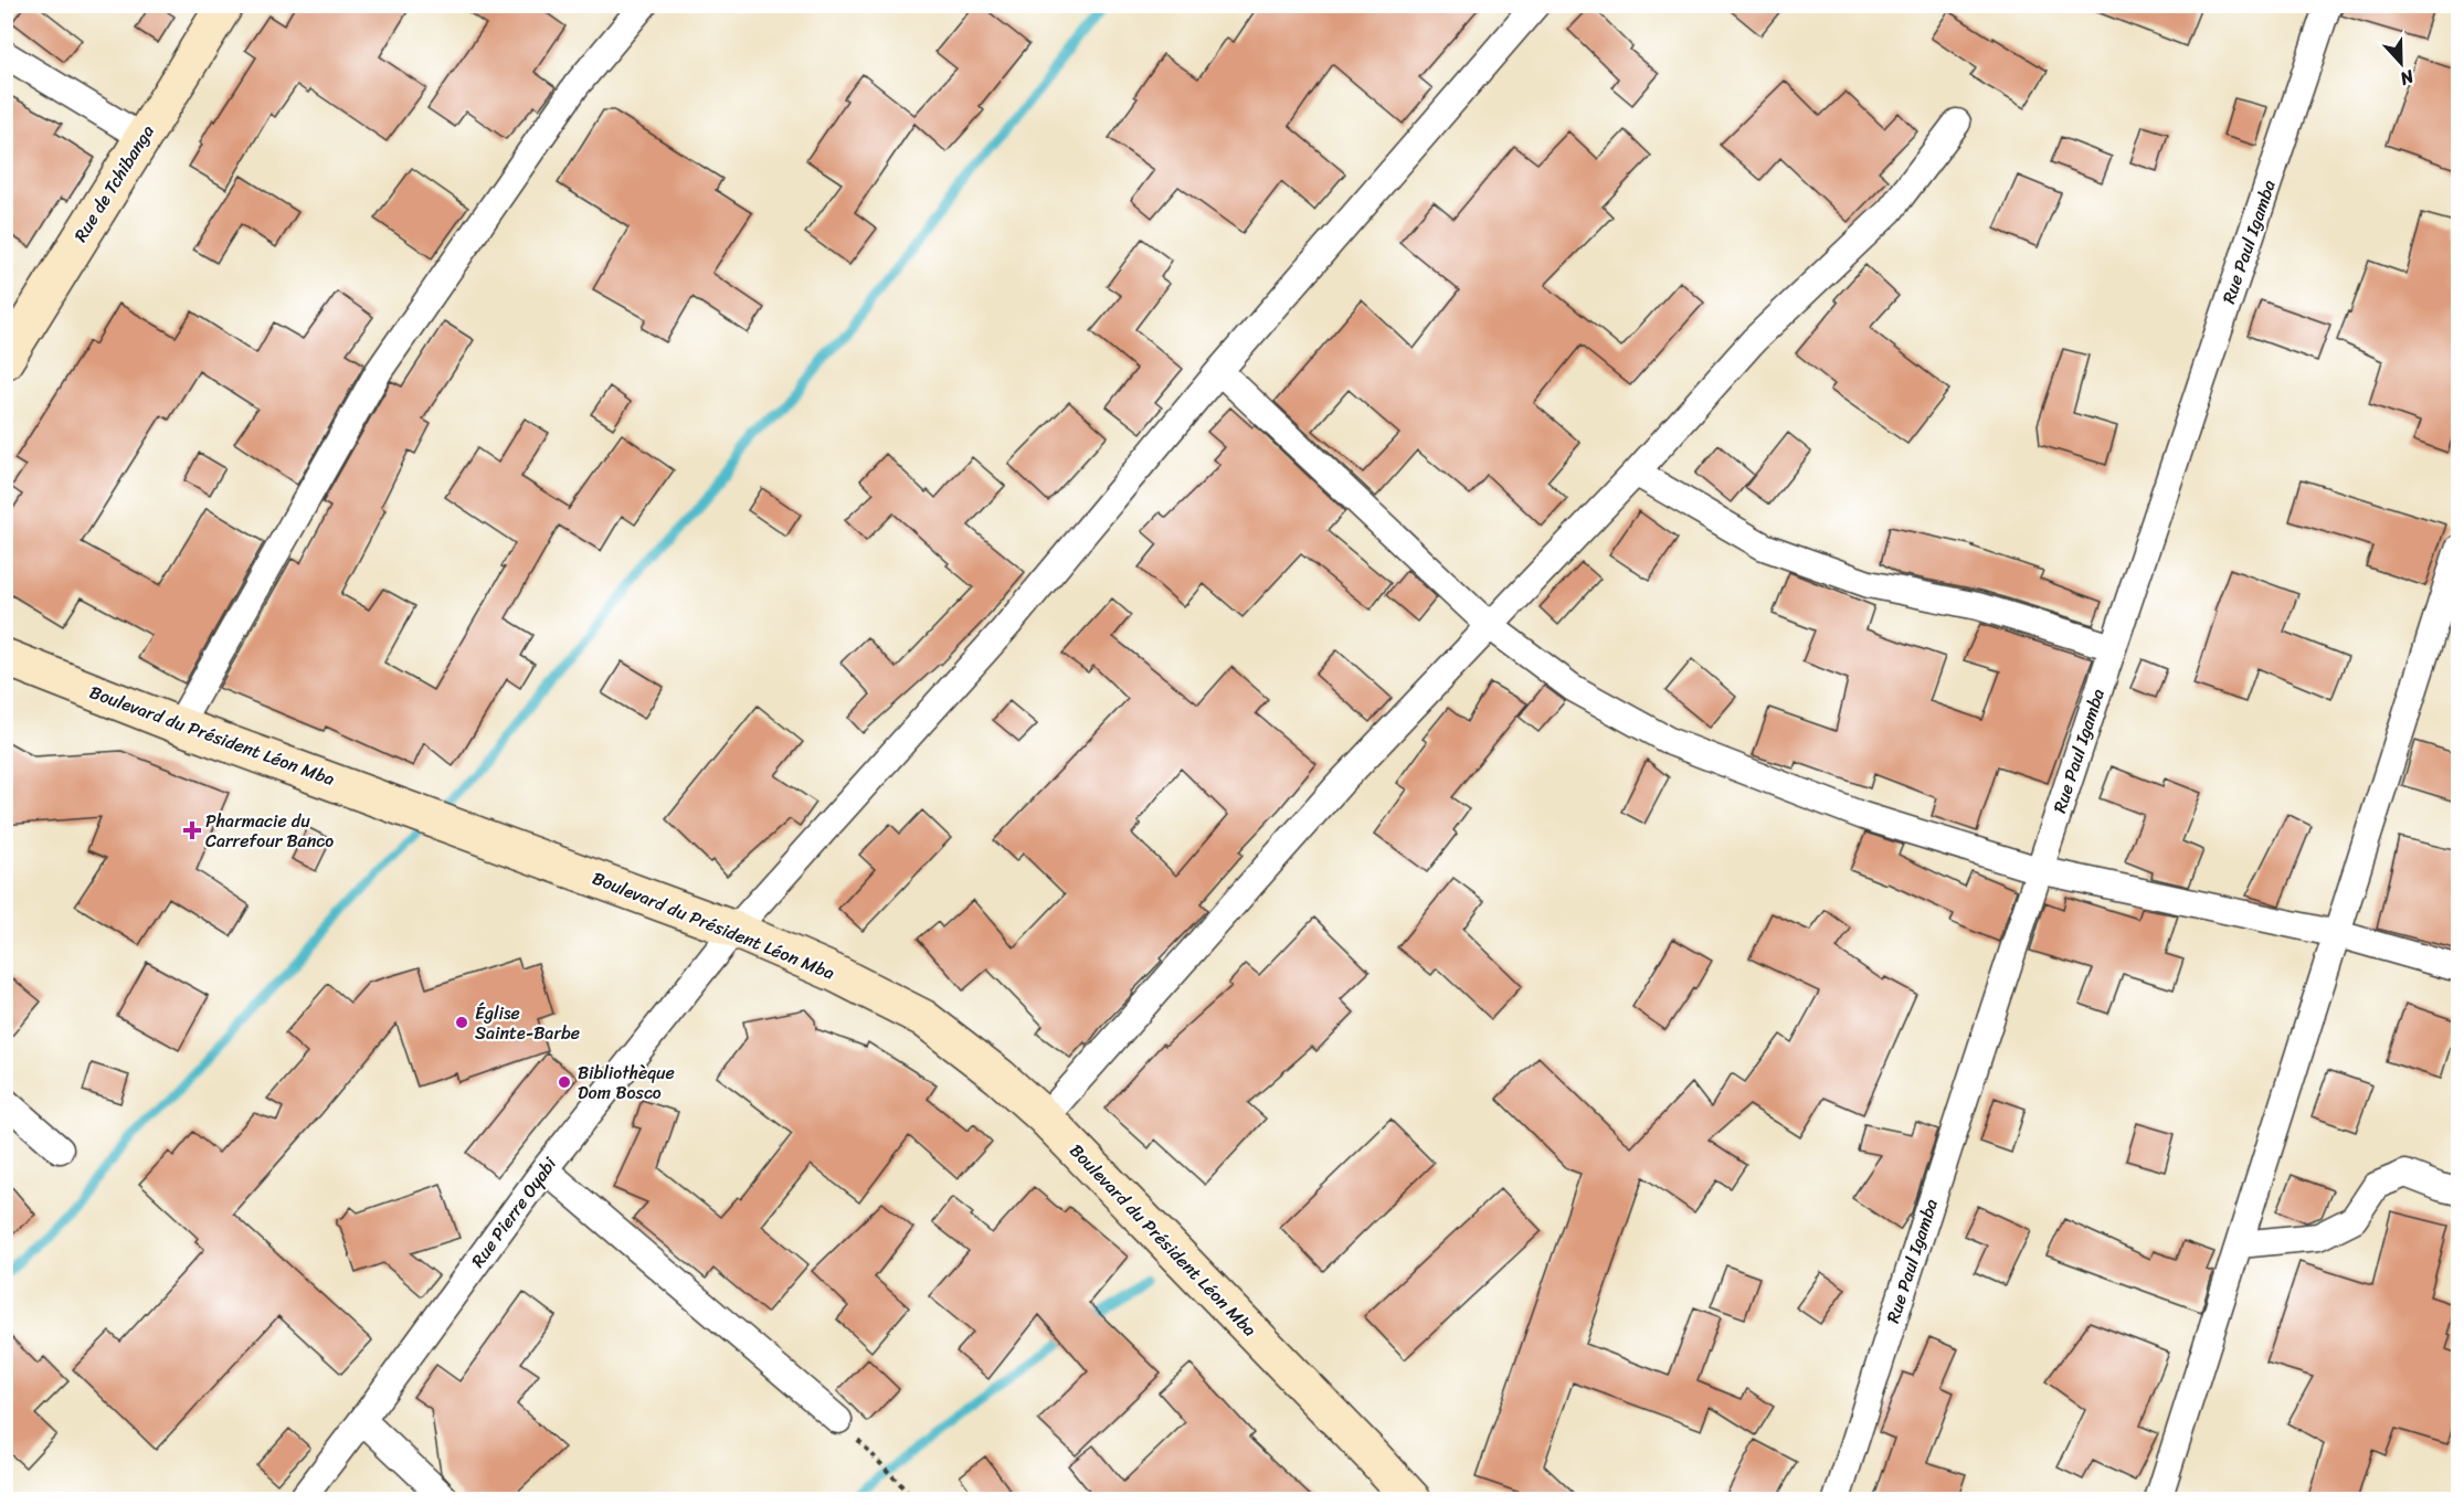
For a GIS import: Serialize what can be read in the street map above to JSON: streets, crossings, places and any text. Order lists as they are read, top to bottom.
{
  "streets": {
    "street": [
      "Rue de Tchibanga",
      "Rue Paul Igamba",
      "Boulevard du Président Léon Mba",
      "Rue Pierre Oyabi"
    ]
  },
  "crossings": [
    ["Boulevard du Président Léon Mba", "Rue Pierre Oyabi"]
  ],
  "places": {
    "health": ["Pharmacie du Carrefour Banco"],
    "other": ["Église Sainte-Barbe", "Bibliothèque Dom Bosco"]
  },
  "north": "bottom"
}
